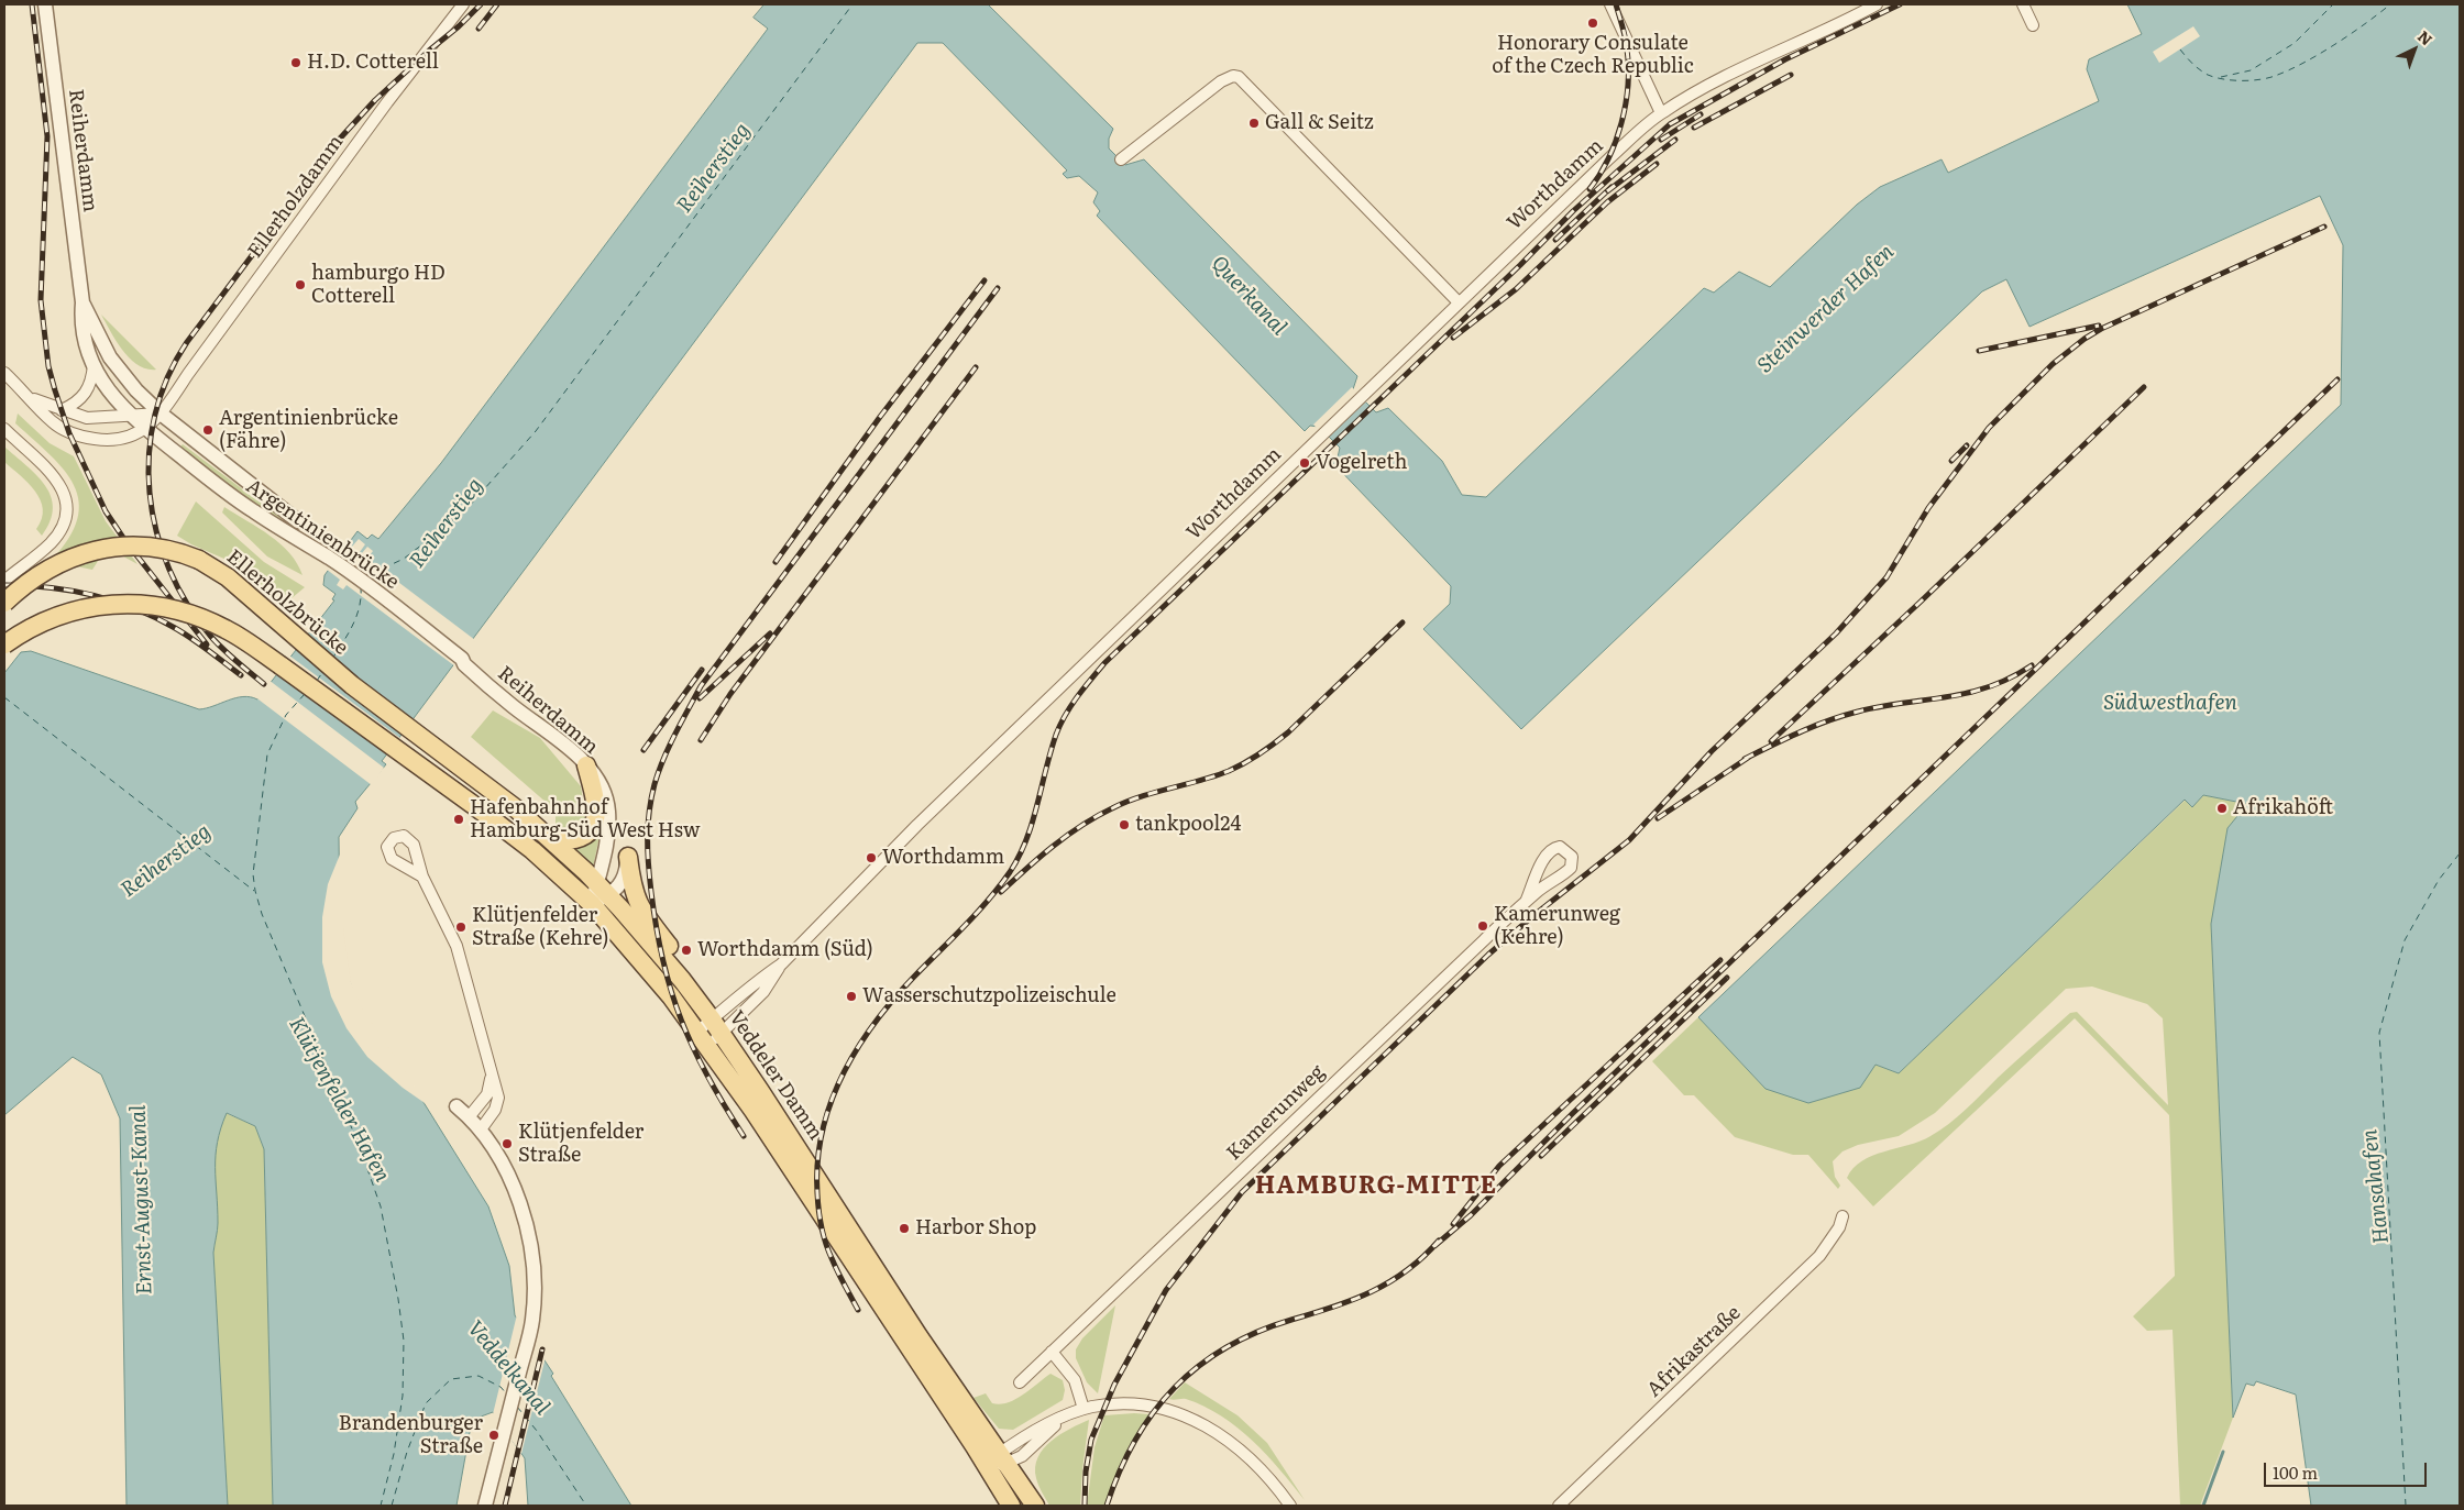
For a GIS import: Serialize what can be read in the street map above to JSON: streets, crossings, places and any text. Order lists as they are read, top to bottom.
{
  "streets": {
    "main road": ["Ellerholzbrücke", "Veddeler Damm"],
    "street": [
      "Reiherdamm",
      "Worthdamm",
      "Ellerholzdamm",
      "Argentinienbrücke",
      "Kamerunweg",
      "Afrikastraße"
    ]
  },
  "crossings": [
    ["Reiherdamm", "Ellerholzdamm"],
    ["Reiherdamm", "Argentinienbrücke"],
    ["Reiherdamm", "Veddeler Damm"],
    ["Worthdamm", "Veddeler Damm"],
    ["Ellerholzdamm", "Argentinienbrücke"],
    ["Ellerholzbrücke", "Veddeler Damm"]
  ],
  "districts": ["HAMBURG-MITTE"],
  "water": [
    "Reiherstieg",
    "Querkanal",
    "Steinwerder Hafen",
    "Südwesthafen",
    "Klütjenfelder Hafen",
    "Hansahafen",
    "Ernst-August-Kanal",
    "Veddelkanal"
  ],
  "places": [
    "Honorary Consulate of the Czech Republic",
    "H.D. Cotterell",
    "Gall & Seitz",
    "hamburgo HD Cotterell",
    "Argentinienbrücke (Fähre)",
    "Vogelreth",
    "Afrikahöft",
    "Hafenbahnhof Hamburg-Süd West Hsw",
    "tankpool24",
    "Worthdamm",
    "Kamerunweg (Kehre)",
    "Klütjenfelder Straße (Kehre)",
    "Worthdamm (Süd)",
    "Wasserschutzpolizeischule",
    "Klütjenfelder Straße",
    "Harbor Shop",
    "Brandenburger Straße"
  ],
  "scale_bar": "100 m",
  "north": "top right"
}
